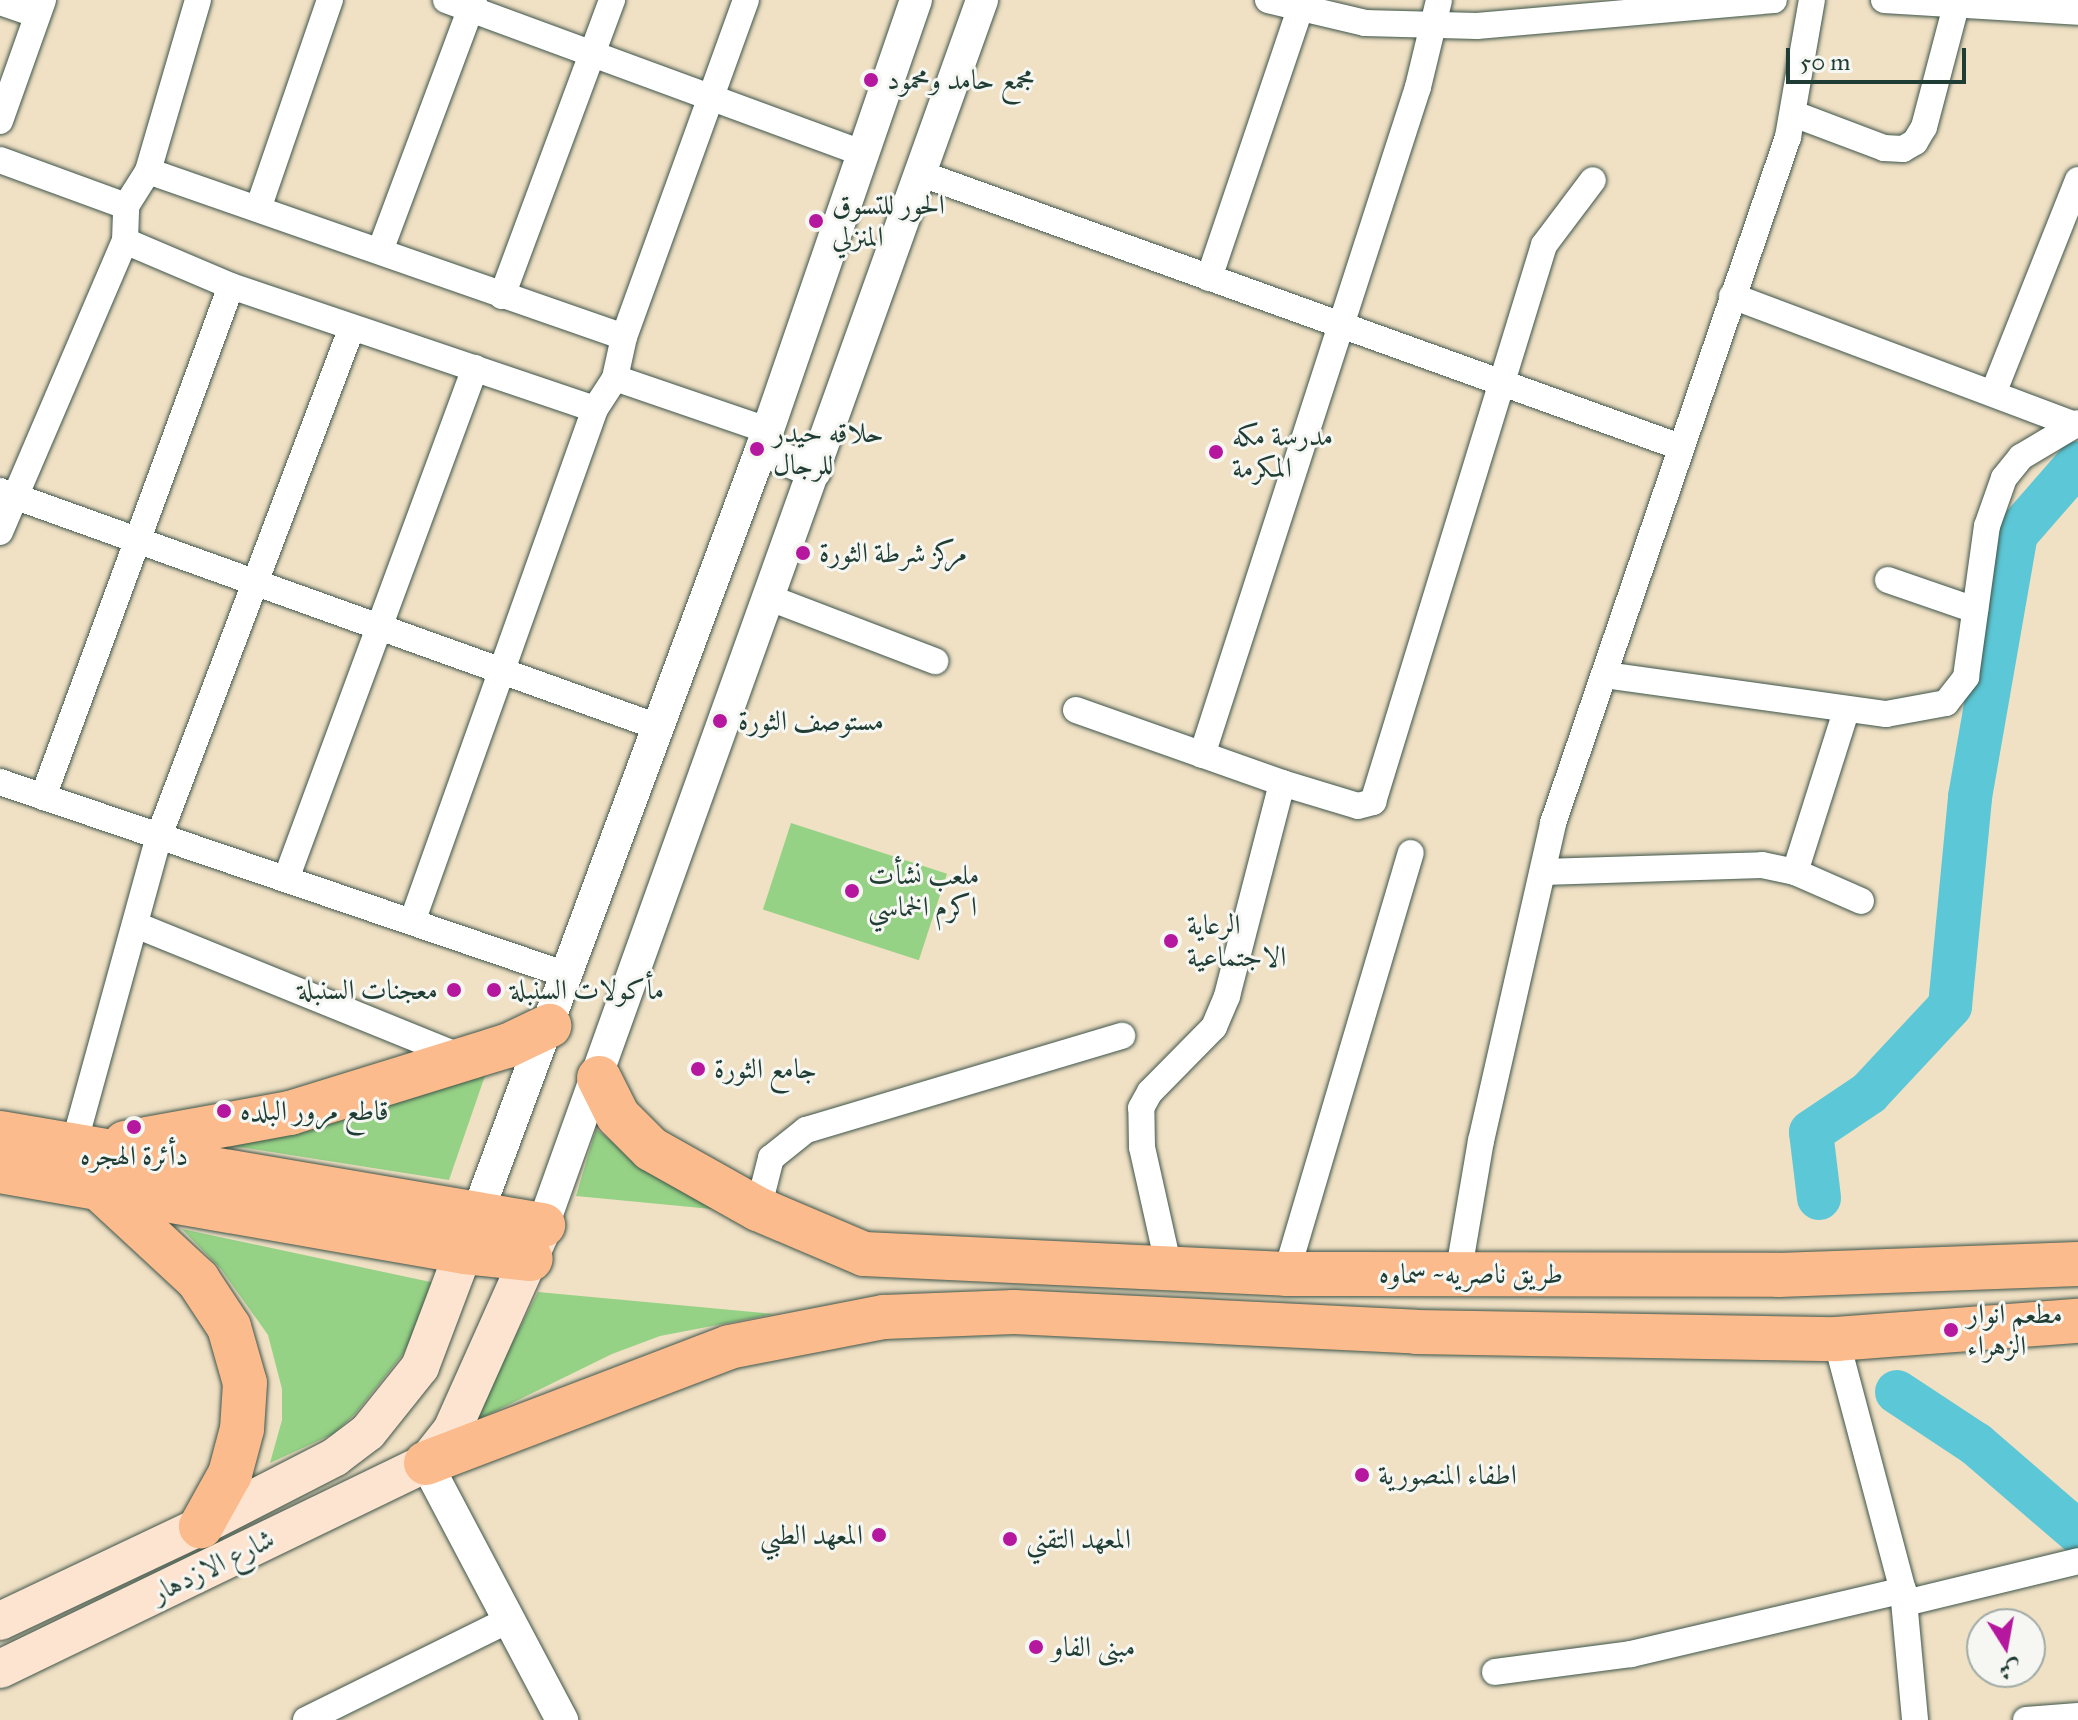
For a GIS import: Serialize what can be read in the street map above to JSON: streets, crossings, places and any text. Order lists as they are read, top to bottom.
{
  "streets": {
    "highway": ["طريق ناصريه~ سماوه"],
    "main road": ["شارع الازدهار"]
  },
  "crossings": [
    ["طريق ناصريه~ سماوه", "شارع الازدهار"]
  ],
  "places": [
    "مجمع حامد ومحمود",
    "الحور للتسوق المنزلي",
    "حلاقه حيدر للرجال",
    "مدرسة مكه المكرمة",
    "مركز شرطة الثورة",
    "مستوصف الثورة",
    "ملعب نشأت اكرم الخماسي",
    "الرعاية الاجتماعية",
    "معجنات السنبلة",
    "مأكولات السنبلة",
    "جامع الثورة",
    "قاطع مرور البلده",
    "دأئرة الهجره",
    "مطعم انوار الزهراء",
    "اطفاء المنصورية",
    "المعهد الطبي",
    "المعهد التقني",
    "مبنى الفاو"
  ],
  "scale_bar": "50 m",
  "north": "bottom"
}
